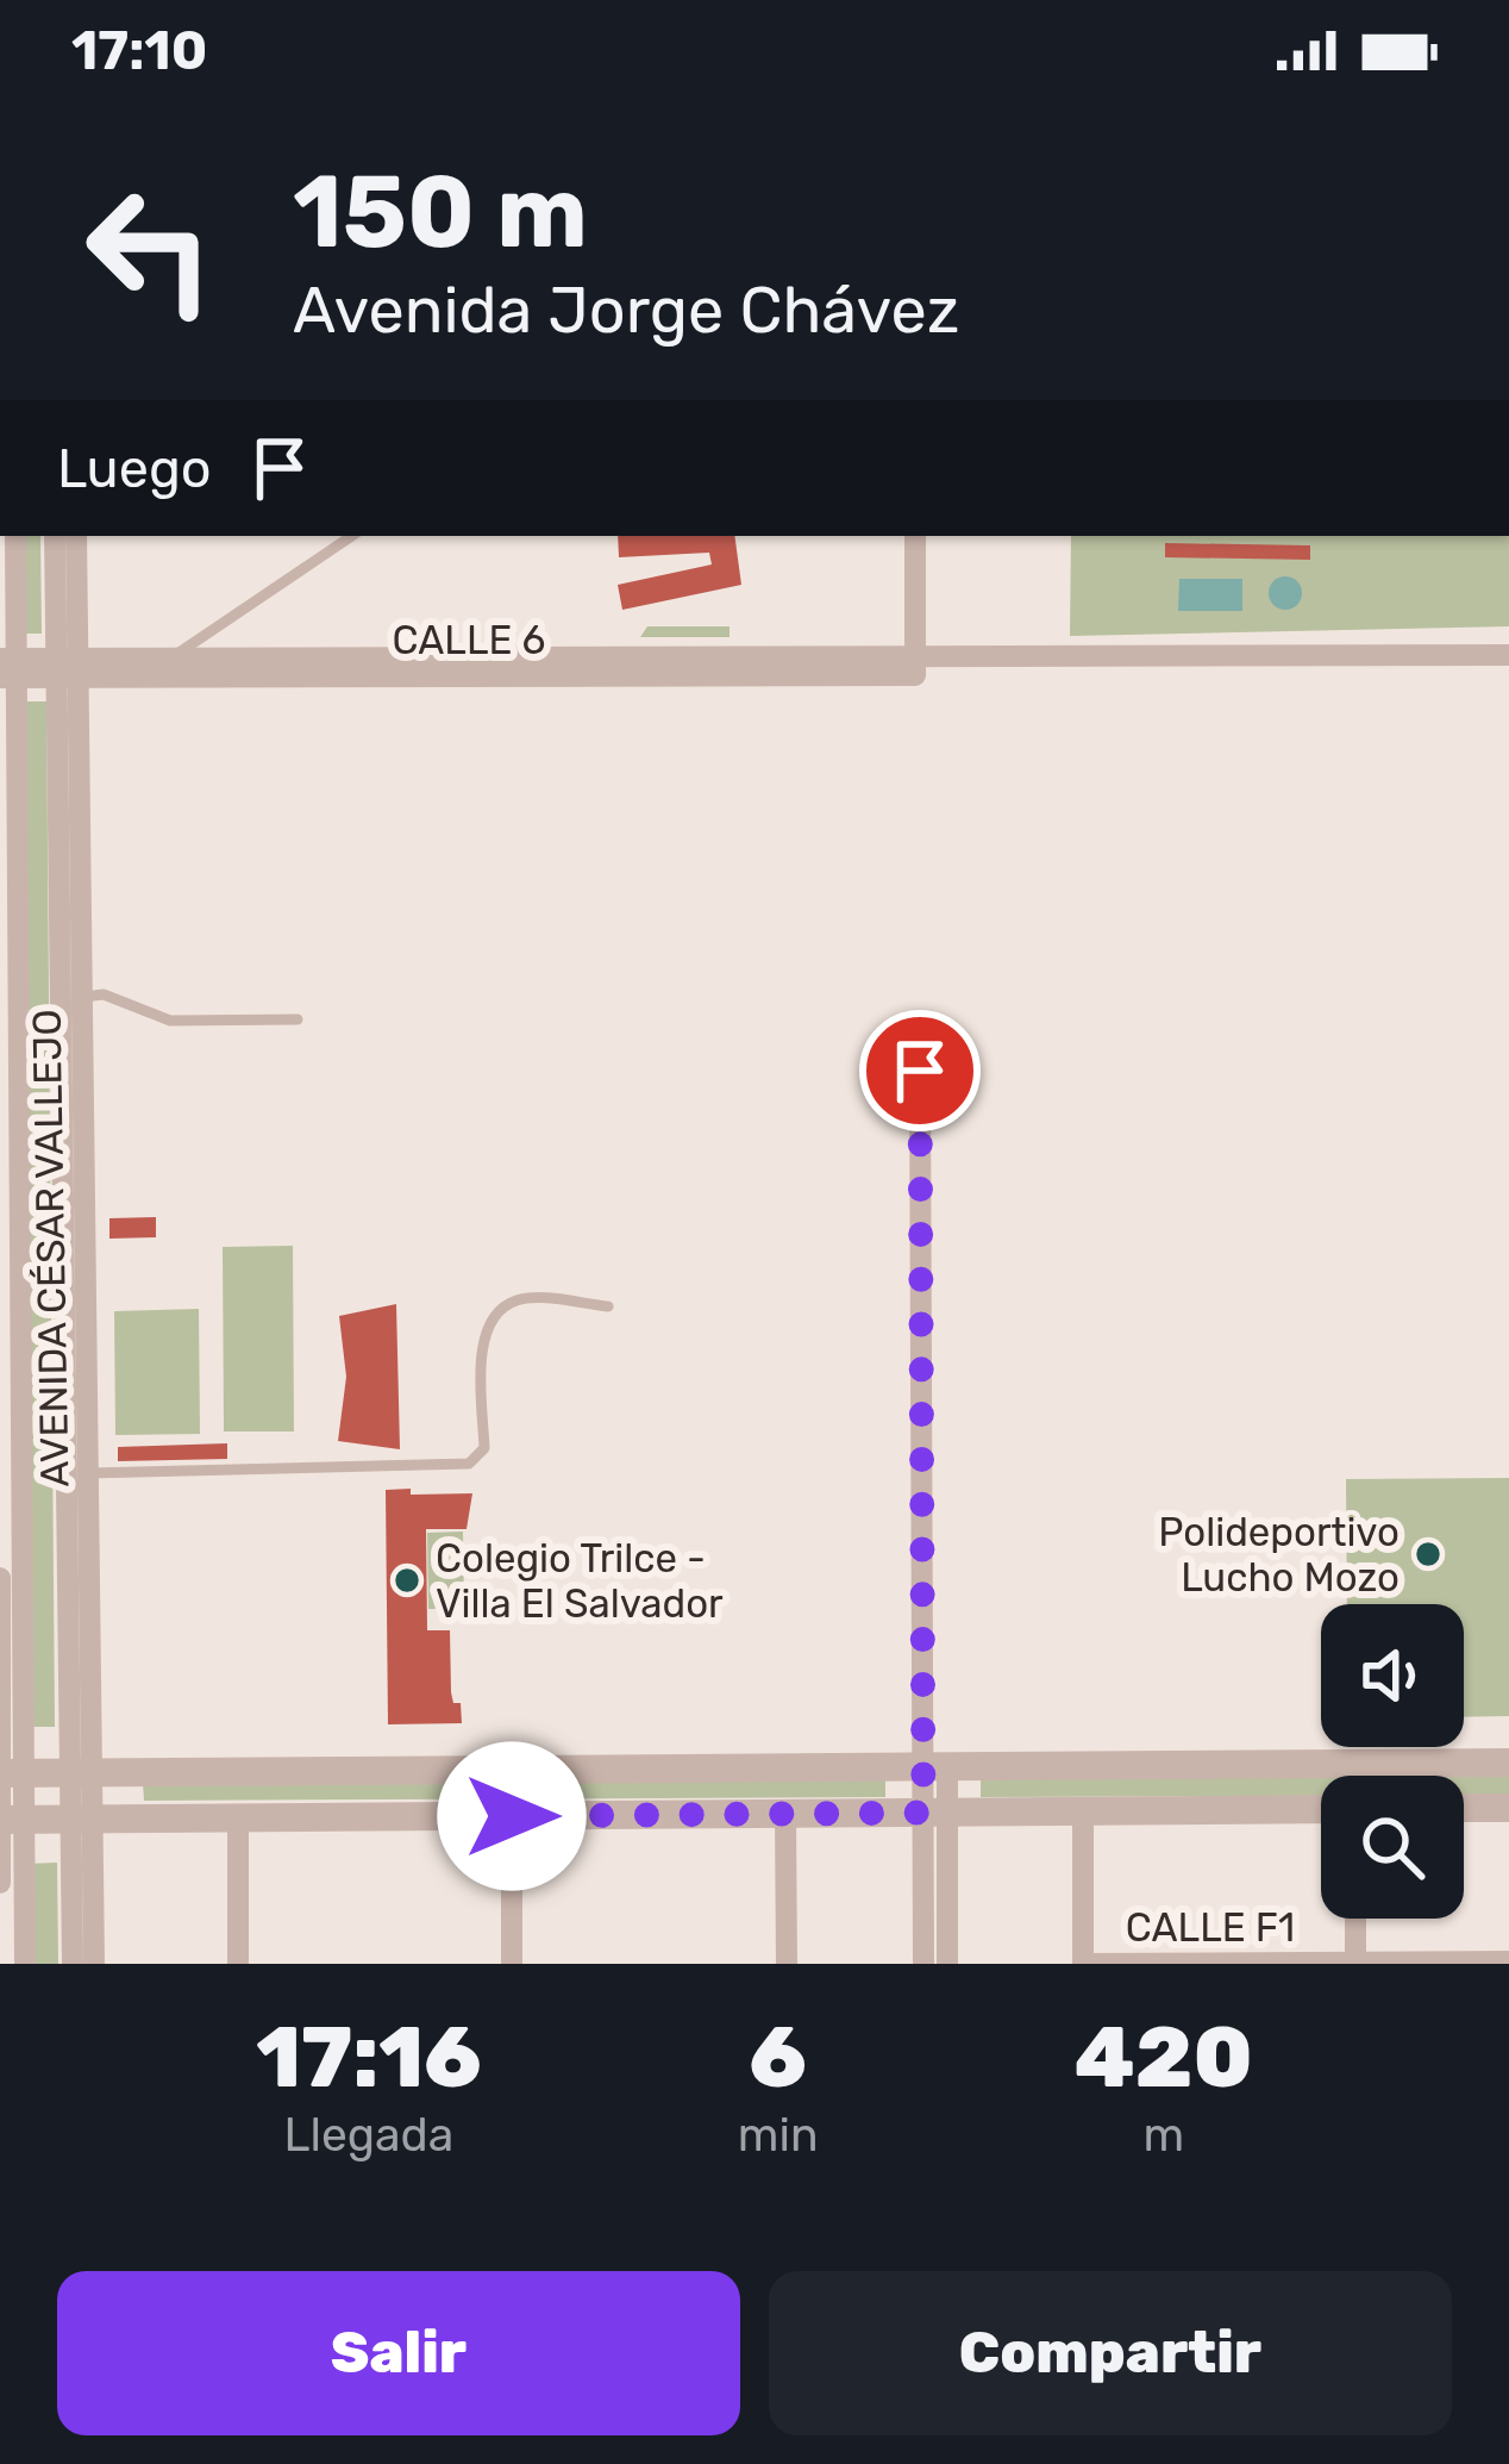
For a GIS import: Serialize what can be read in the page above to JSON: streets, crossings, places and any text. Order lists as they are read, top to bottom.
{
  "streets": {
    "street": ["CALLE 6", "AVENIDA CÉSAR VALLEJO", "CALLE F1"]
  },
  "crossings": [
    ["CALLE 6", "AVENIDA CÉSAR VALLEJO"]
  ],
  "places": ["Polideportivo Lucho Mozo", "Colegio Trilce - Villa El Salvador"],
  "page": {
    "status": "17:10",
    "turn": ["150 m", "Avenida Jorge Chávez"],
    "then": "Luego",
    "eta": [
      "17:16",
      "Llegada",
      "6",
      "min",
      "420",
      "m"
    ],
    "buttons": ["Salir", "Compartir"]
  }
}
